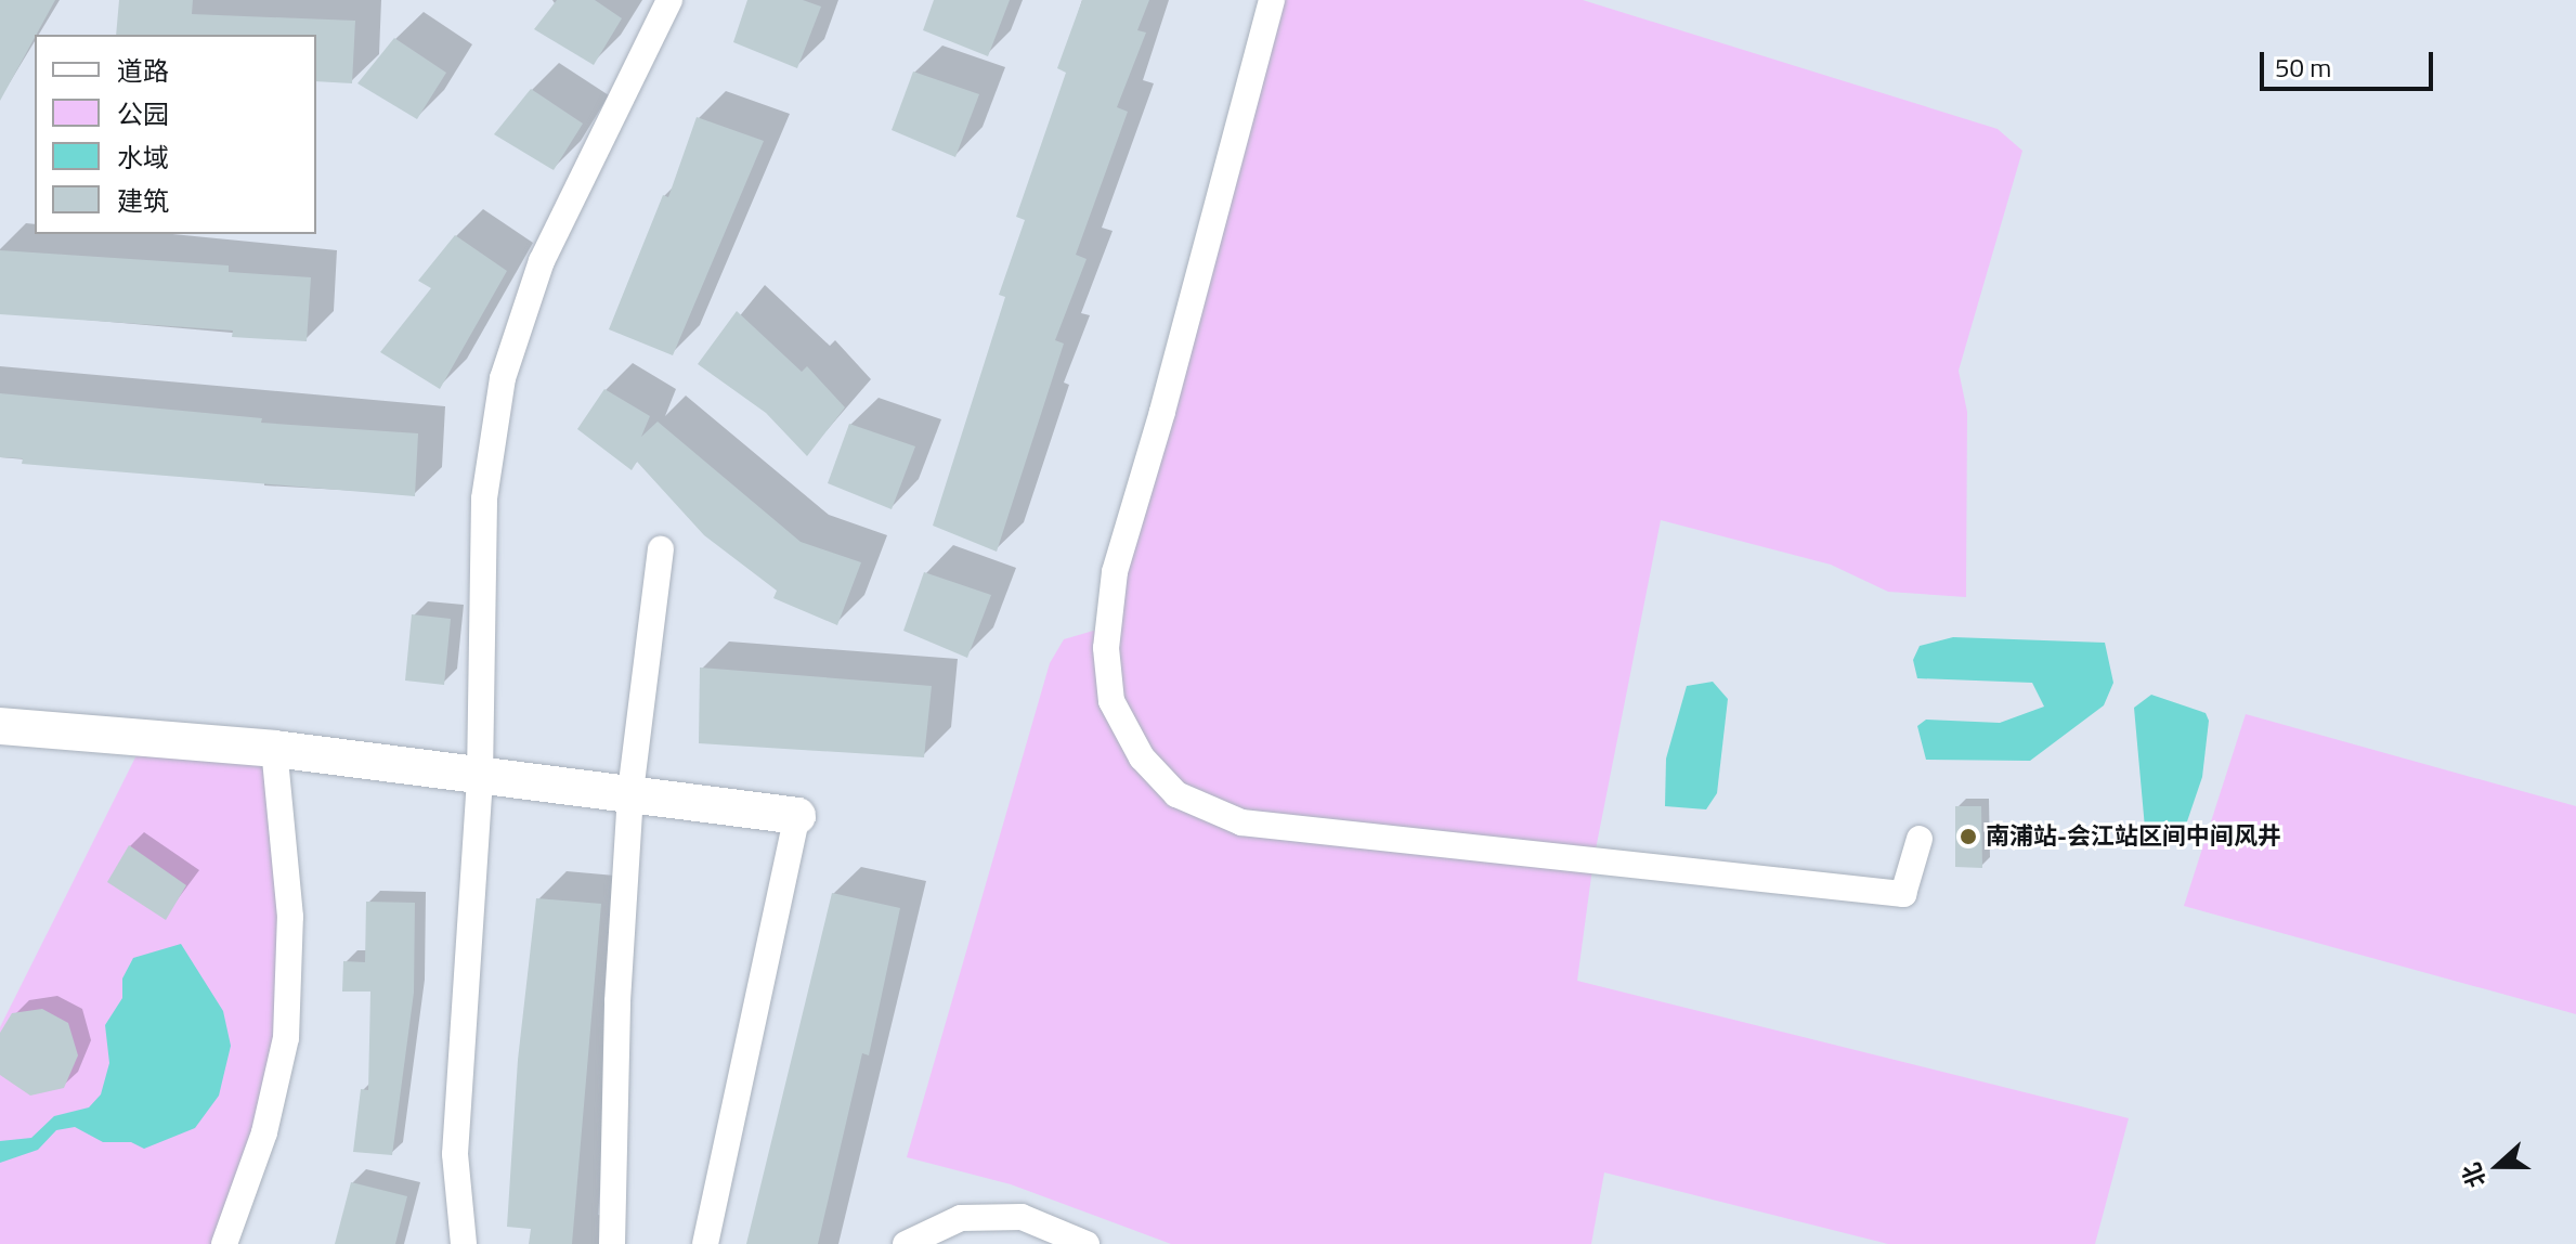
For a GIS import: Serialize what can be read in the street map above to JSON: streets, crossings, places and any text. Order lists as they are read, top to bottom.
{
  "places": ["南浦站-会江站区间中间风井"],
  "legend": [
    "道路",
    "公园",
    "水域",
    "建筑"
  ],
  "scale_bar": "50 m",
  "north": "left"
}
